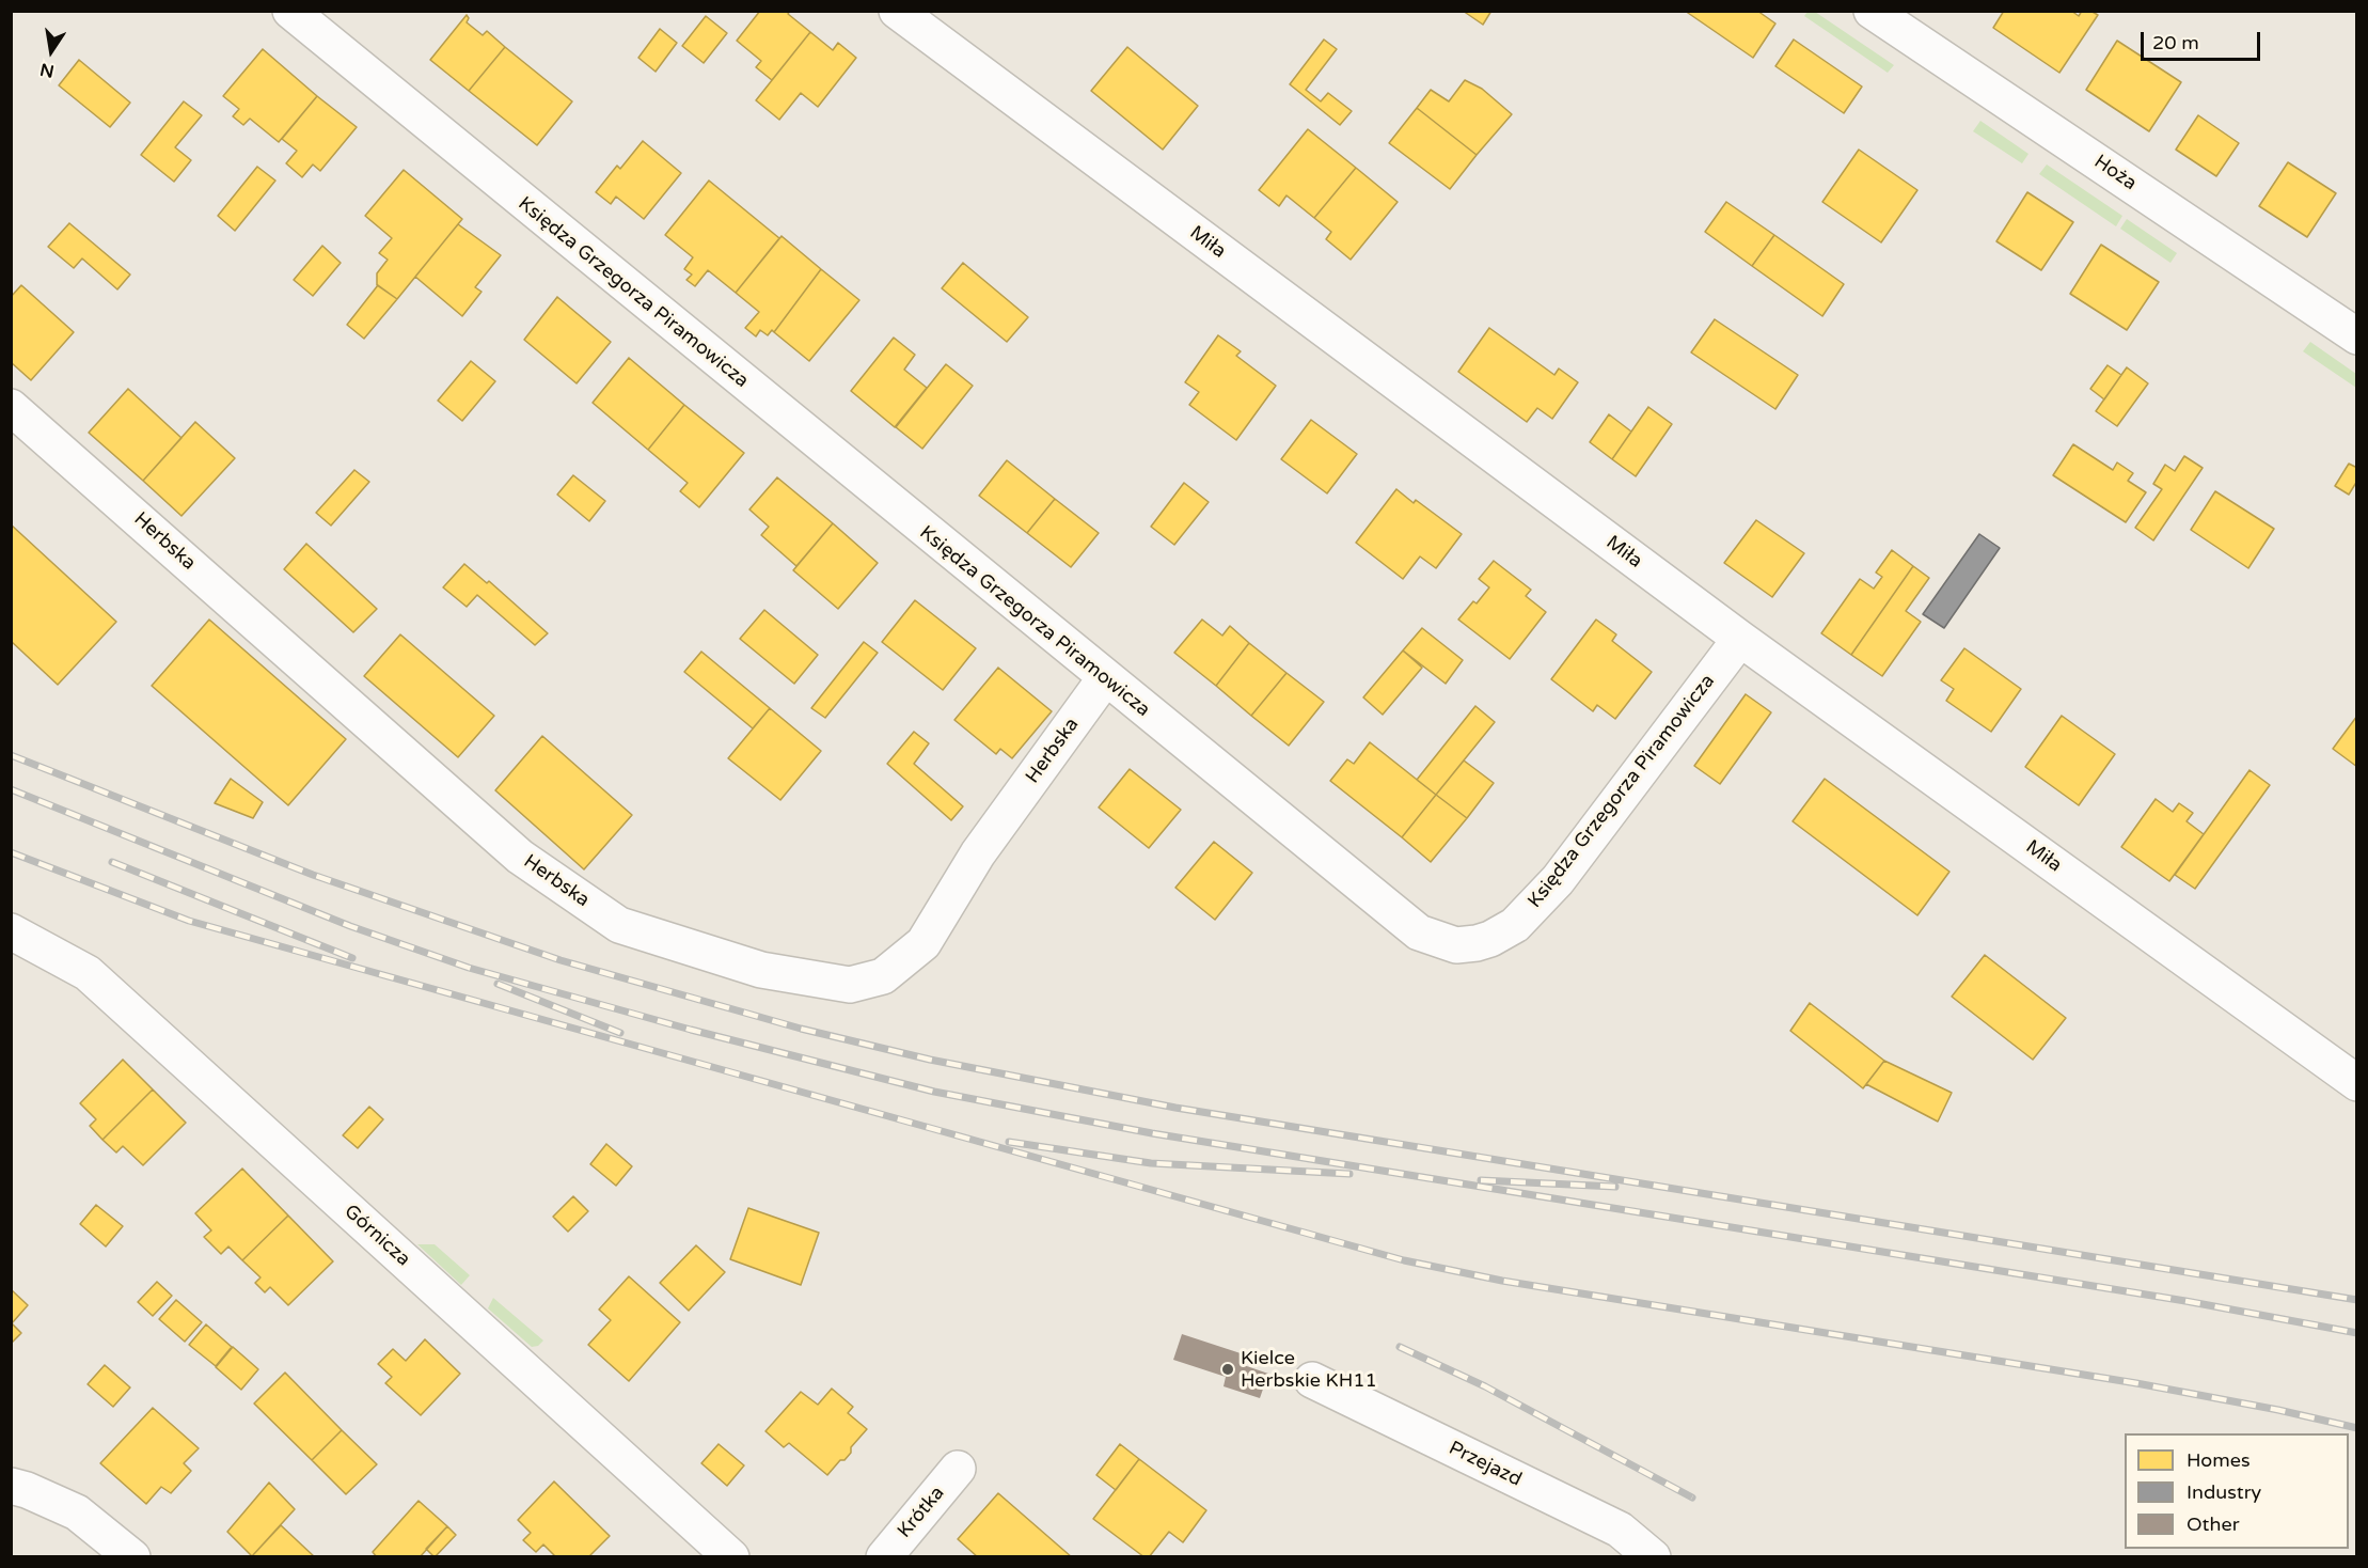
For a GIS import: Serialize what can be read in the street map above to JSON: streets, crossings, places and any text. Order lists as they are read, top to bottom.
{
  "streets": {
    "street": [
      "Hoża",
      "Miła",
      "Księdza Grzegorza Piramowicza",
      "Herbska",
      "Górnicza",
      "Przejazd",
      "Krótka"
    ]
  },
  "crossings": [
    ["Miła", "Księdza Grzegorza Piramowicza"],
    ["Księdza Grzegorza Piramowicza", "Herbska"]
  ],
  "places": ["Kielce Herbskie KH11"],
  "legend": ["Homes", "Industry", "Other"],
  "scale_bar": "20 m",
  "north": "bottom"
}
